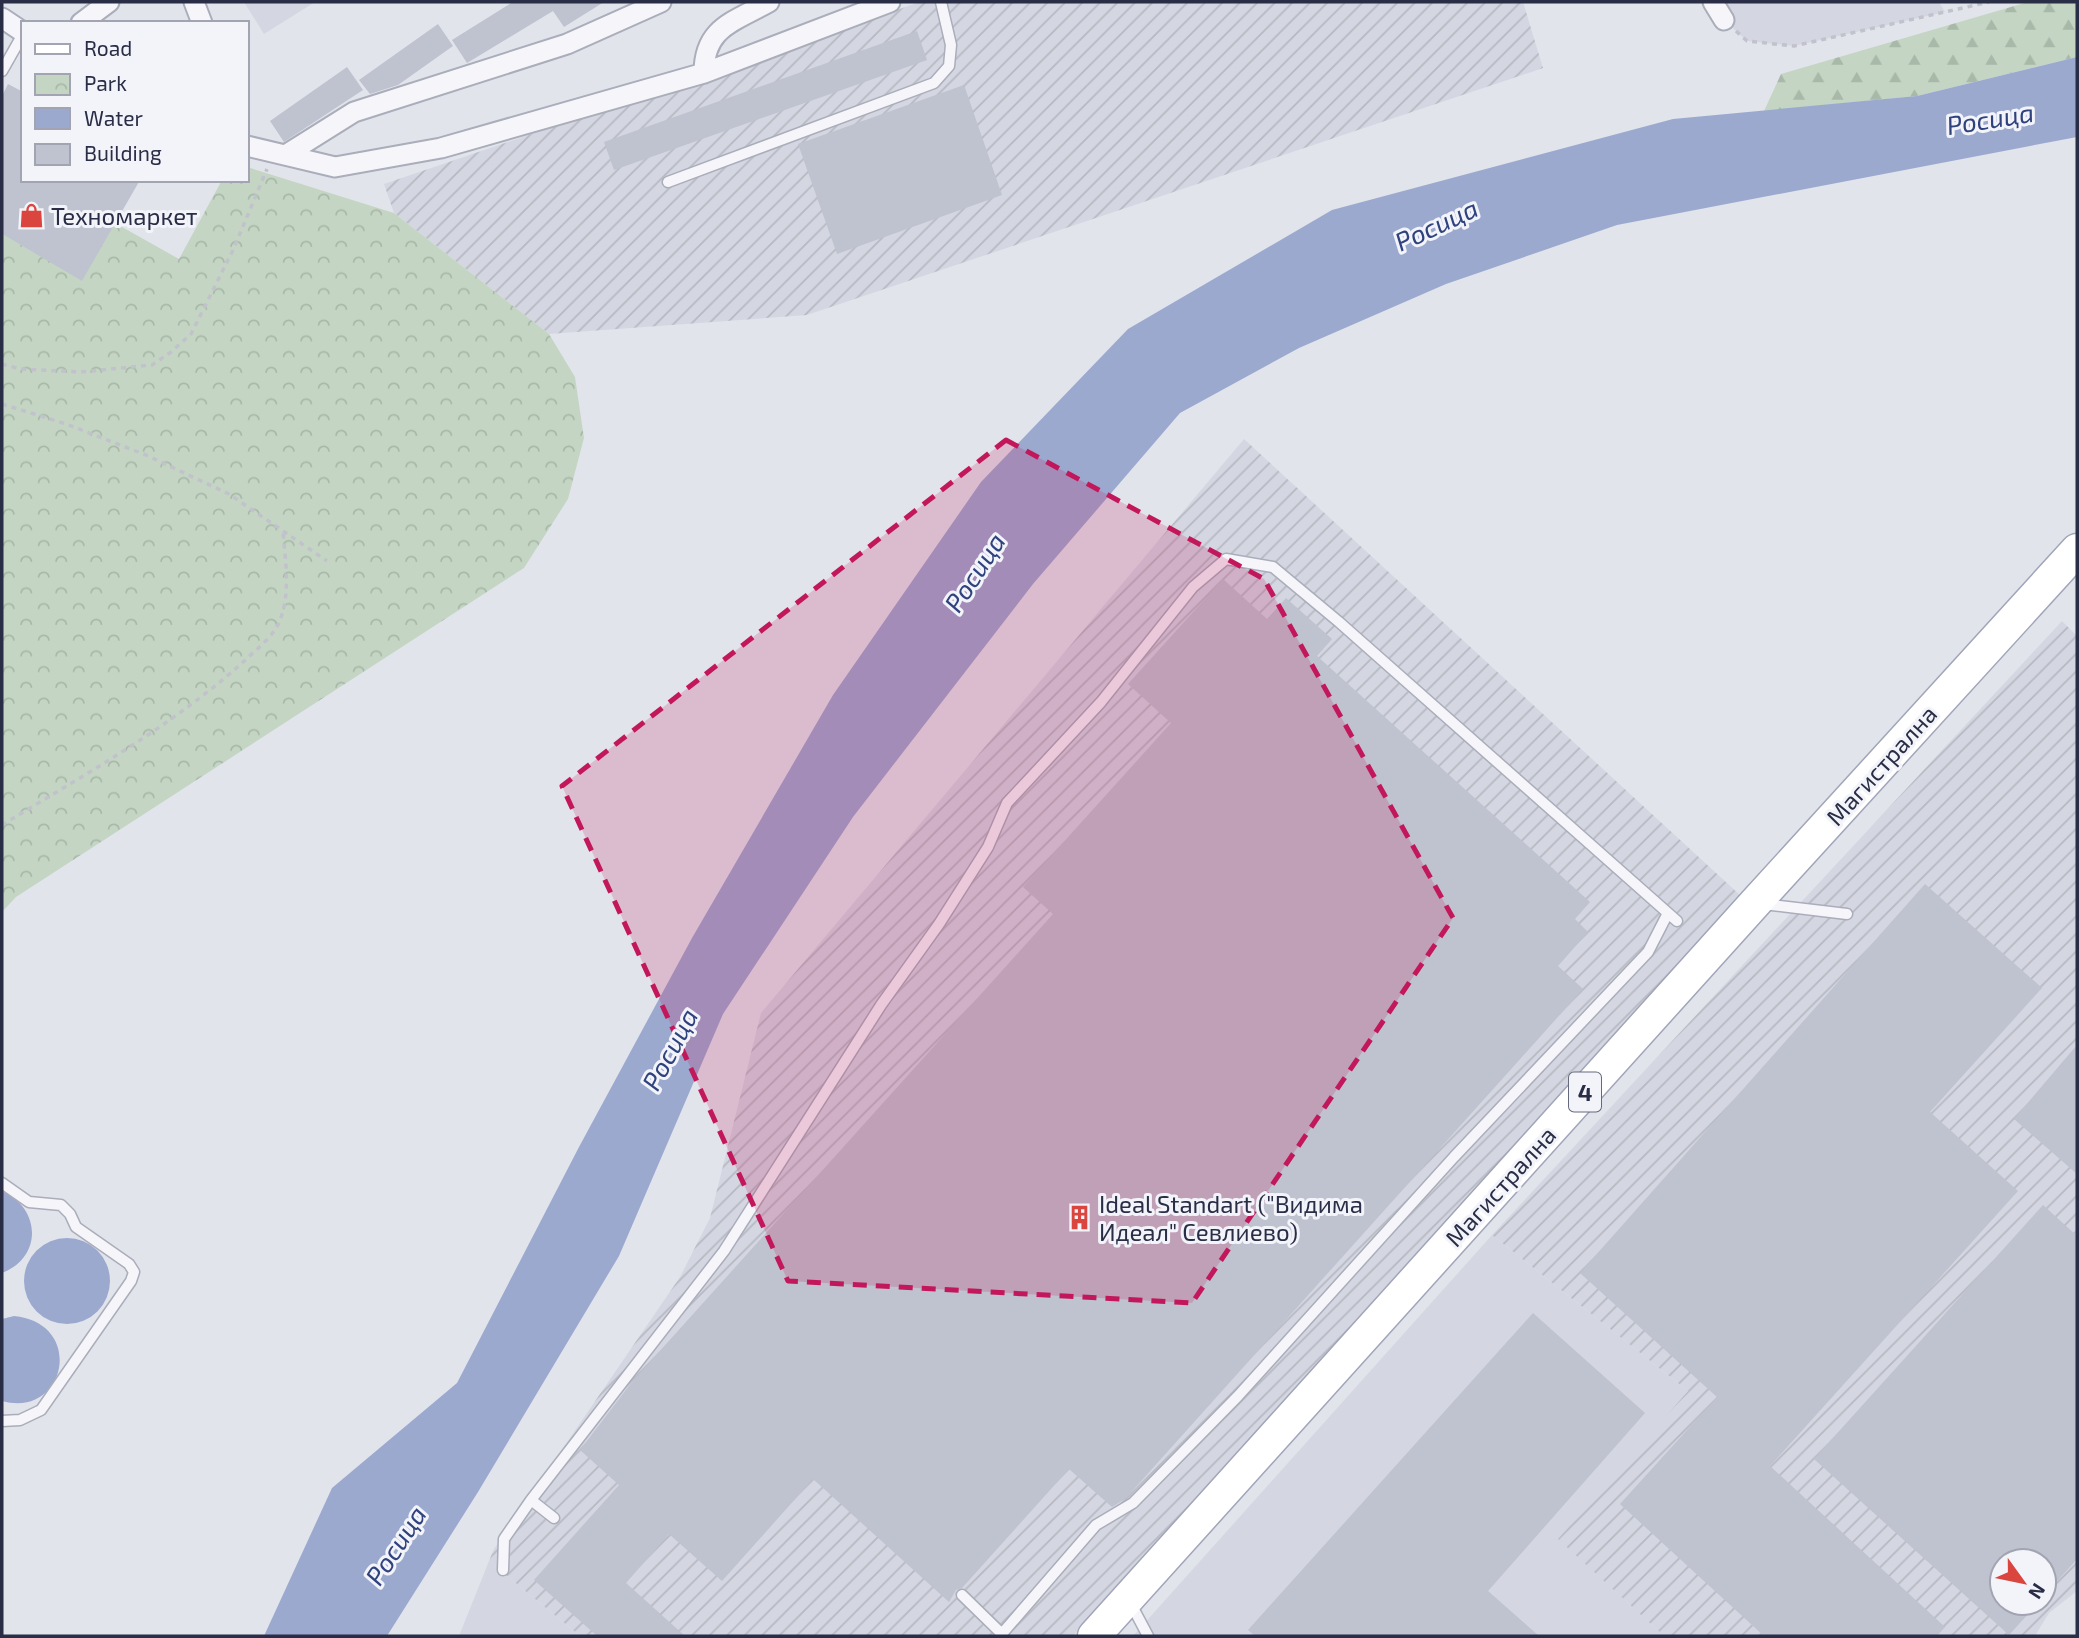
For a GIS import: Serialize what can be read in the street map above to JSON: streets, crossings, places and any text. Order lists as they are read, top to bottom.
{
  "streets": {
    "main road": ["Магистрална", "4"]
  },
  "water": ["Росица"],
  "places": {
    "shop": ["Техномаркет"],
    "building": ["Ideal Standart (\"Видима Идеал\" Севлиево)"]
  },
  "legend": [
    "Road",
    "Park",
    "Water",
    "Building"
  ],
  "north": "bottom right"
}
